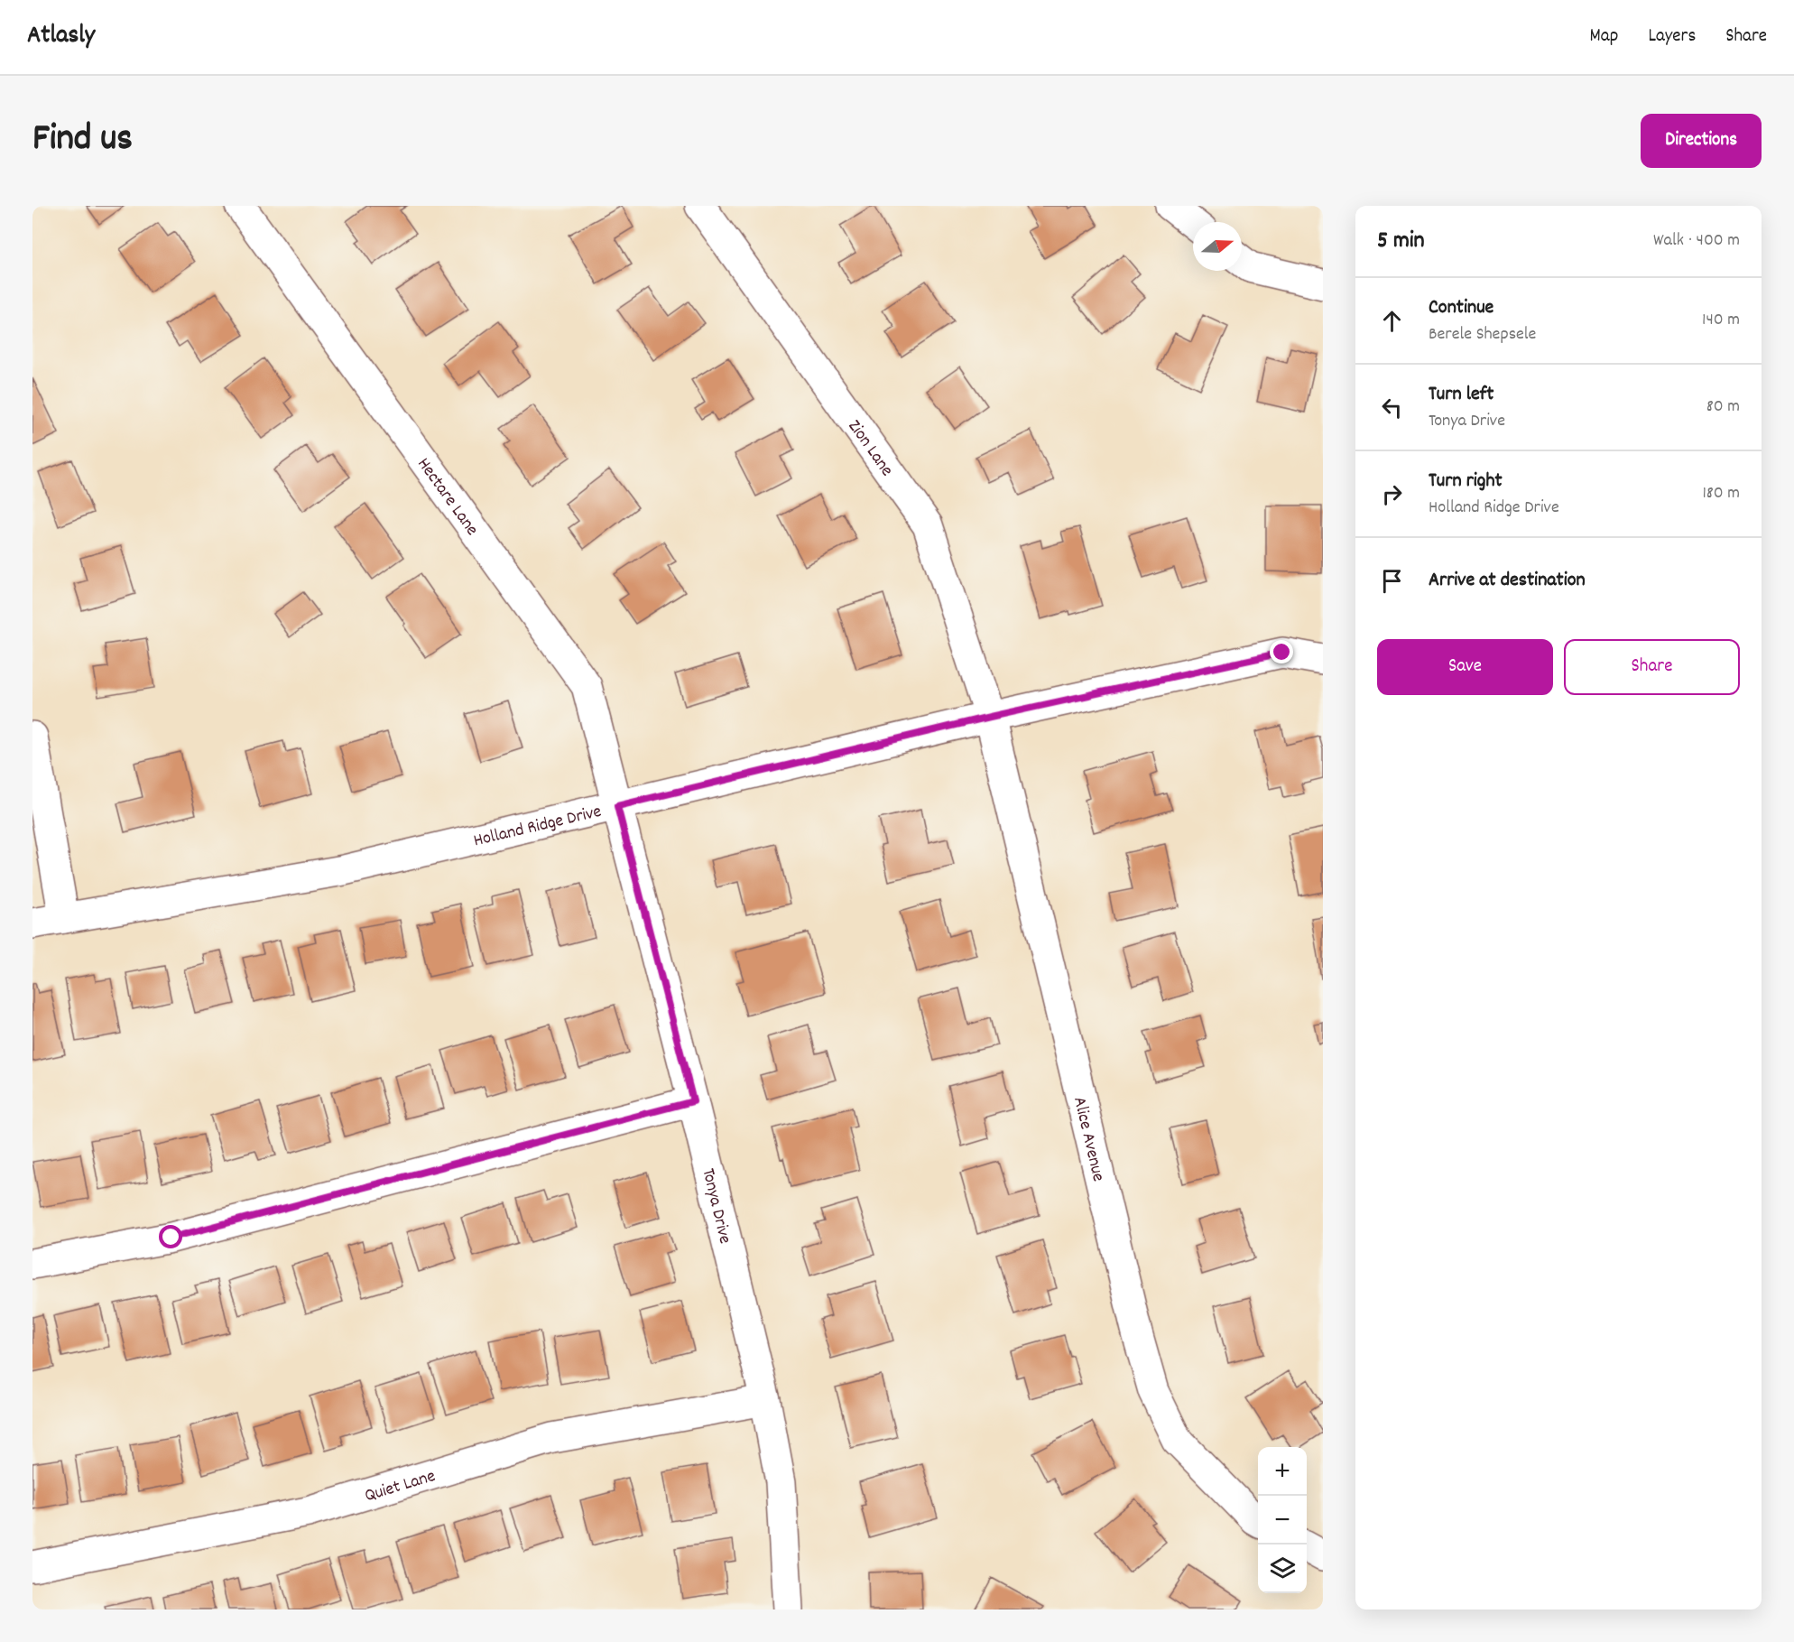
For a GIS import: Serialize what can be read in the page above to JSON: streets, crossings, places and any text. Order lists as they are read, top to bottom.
{
  "streets": {
    "street": [
      "Zion Lane",
      "Hectare Lane",
      "Holland Ridge Drive",
      "Alice Avenue",
      "Tonya Drive",
      "Quiet Lane"
    ]
  },
  "crossings": [
    ["Zion Lane", "Holland Ridge Drive"],
    ["Zion Lane", "Alice Avenue"],
    ["Hectare Lane", "Holland Ridge Drive"],
    ["Hectare Lane", "Tonya Drive"],
    ["Holland Ridge Drive", "Alice Avenue"],
    ["Holland Ridge Drive", "Tonya Drive"],
    ["Tonya Drive", "Quiet Lane"]
  ],
  "north": "right",
  "page": {
    "header": "Atlasly",
    "nav": ["Map", "Layers", "Share"],
    "title": "Find us",
    "buttons": [
      "Directions",
      ["Save", "Share"]
    ],
    "heading": ["5 min", "Walk · 400 m"],
    "list": [
      ["Continue", "Berele Shepsele", "140 m"],
      ["Turn left", "Tonya Drive", "80 m"],
      ["Turn right", "Holland Ridge Drive", "180 m"],
      "Arrive at destination"
    ],
    "map_buttons": ["+", "−"]
  }
}
